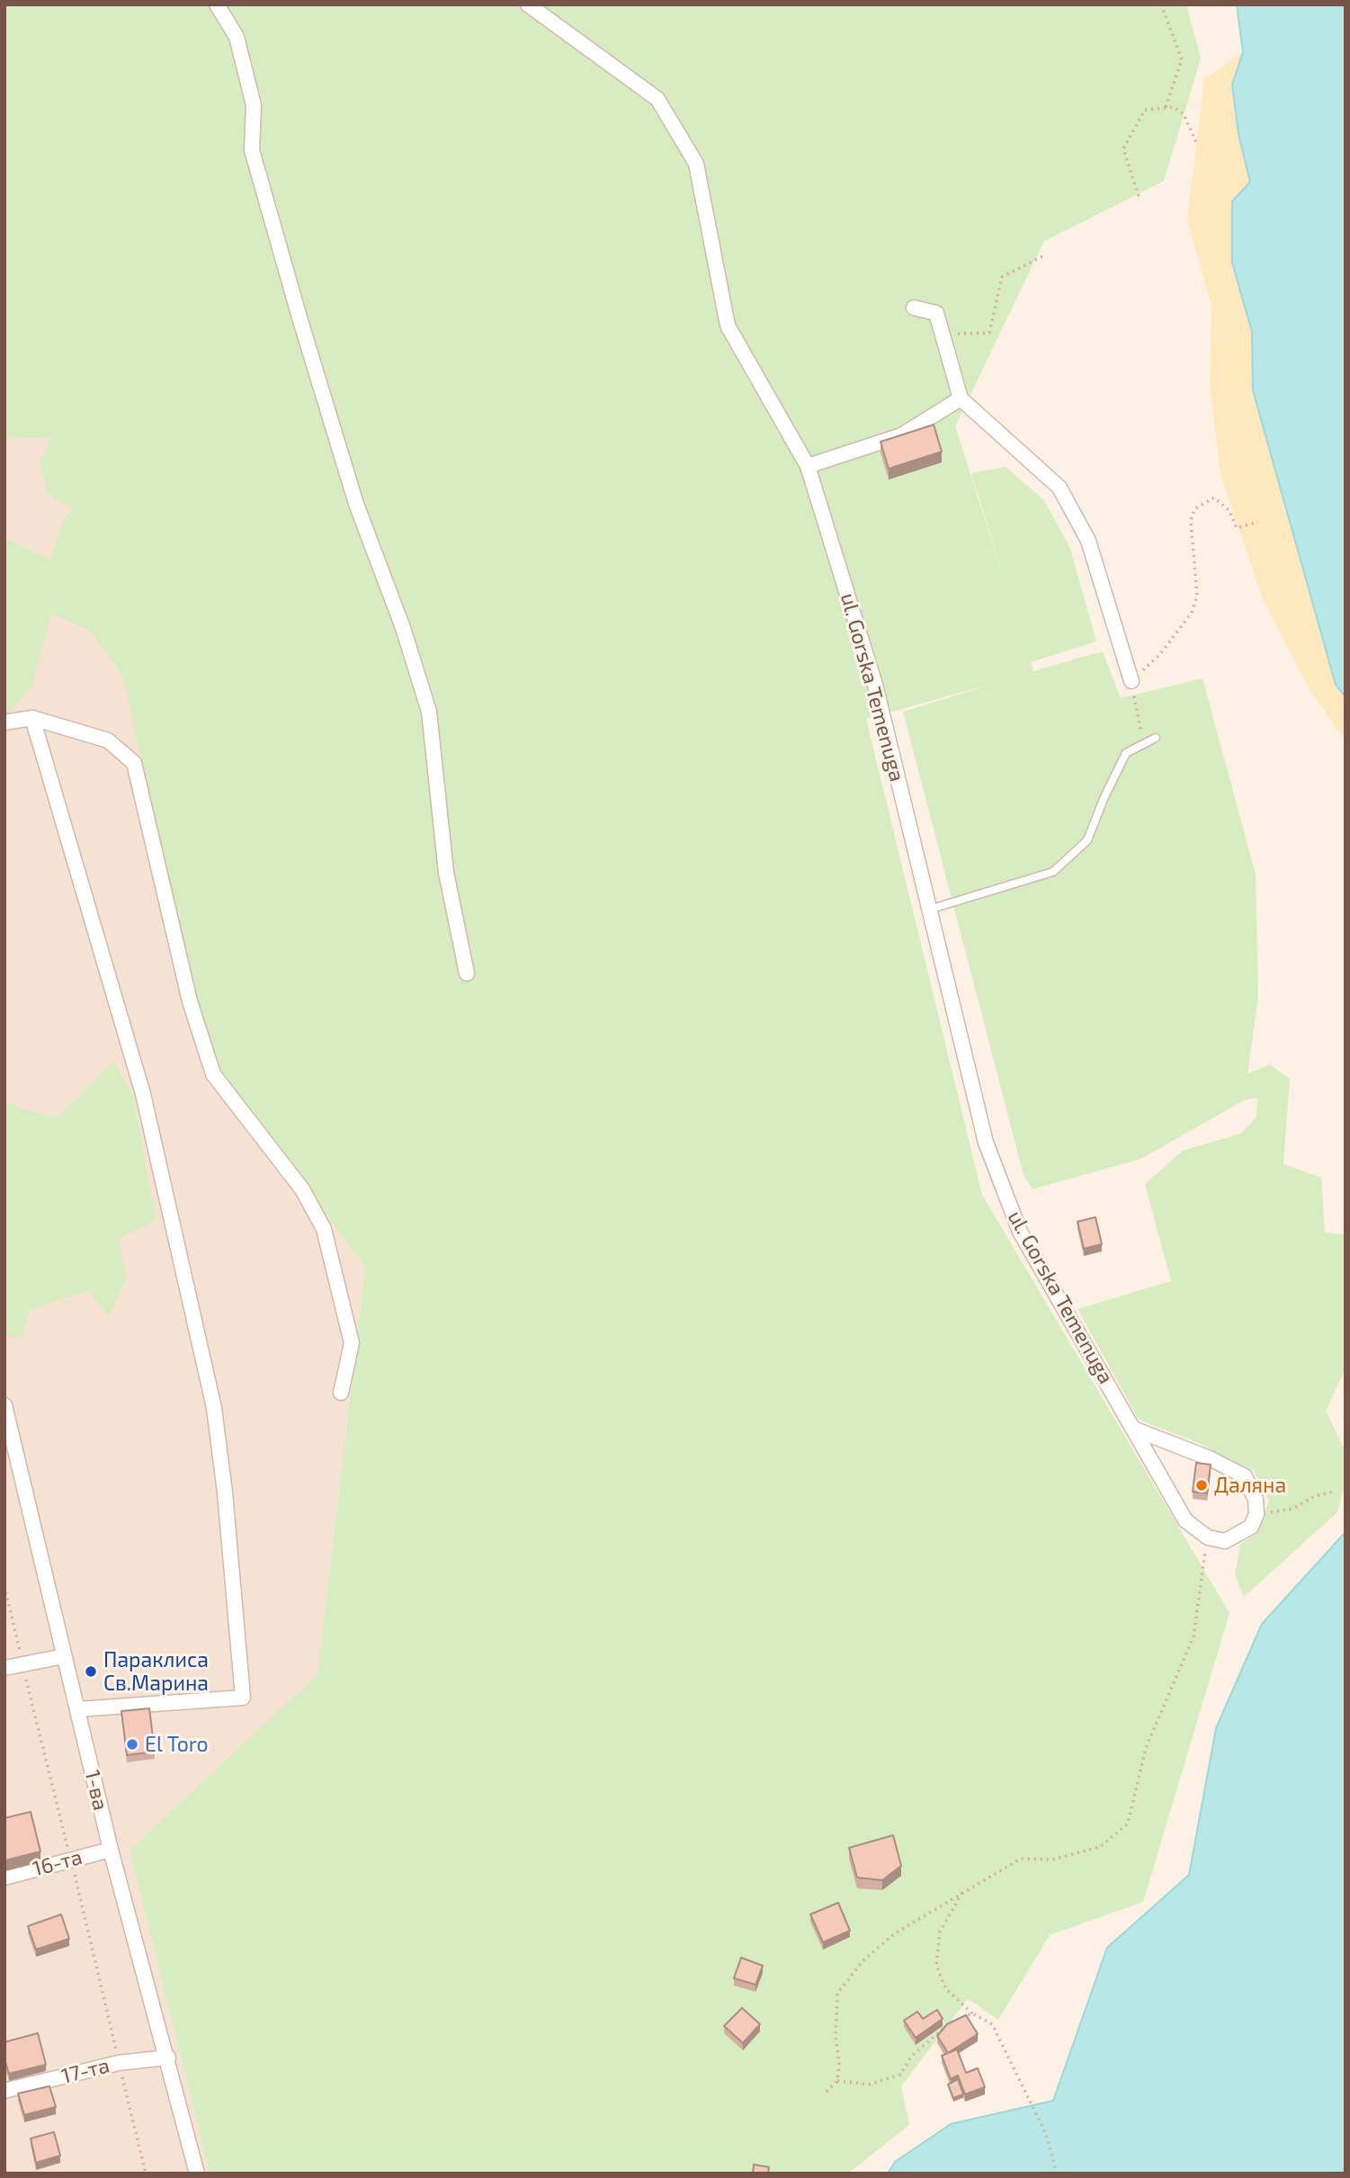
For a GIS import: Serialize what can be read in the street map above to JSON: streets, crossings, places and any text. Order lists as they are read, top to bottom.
{
  "streets": {
    "street": [
      "ul. Gorska Temenuga",
      "1-ва",
      "16-та",
      "17-та"
    ]
  },
  "crossings": [
    ["1-ва", "16-та"],
    ["1-ва", "17-та"]
  ],
  "places": ["Даляна", "Параклиса Св.Марина", "El Toro"]
}
